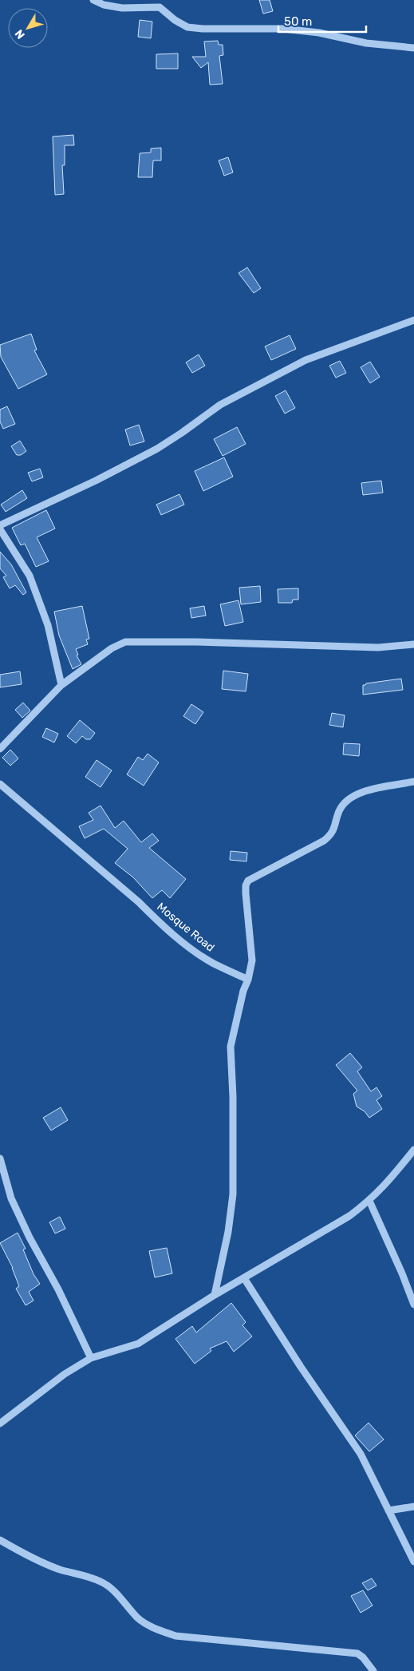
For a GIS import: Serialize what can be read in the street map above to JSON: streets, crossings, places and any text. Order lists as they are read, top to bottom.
{
  "streets": {
    "street": ["Mosque Road"]
  },
  "scale_bar": "50 m",
  "north": "bottom left"
}
